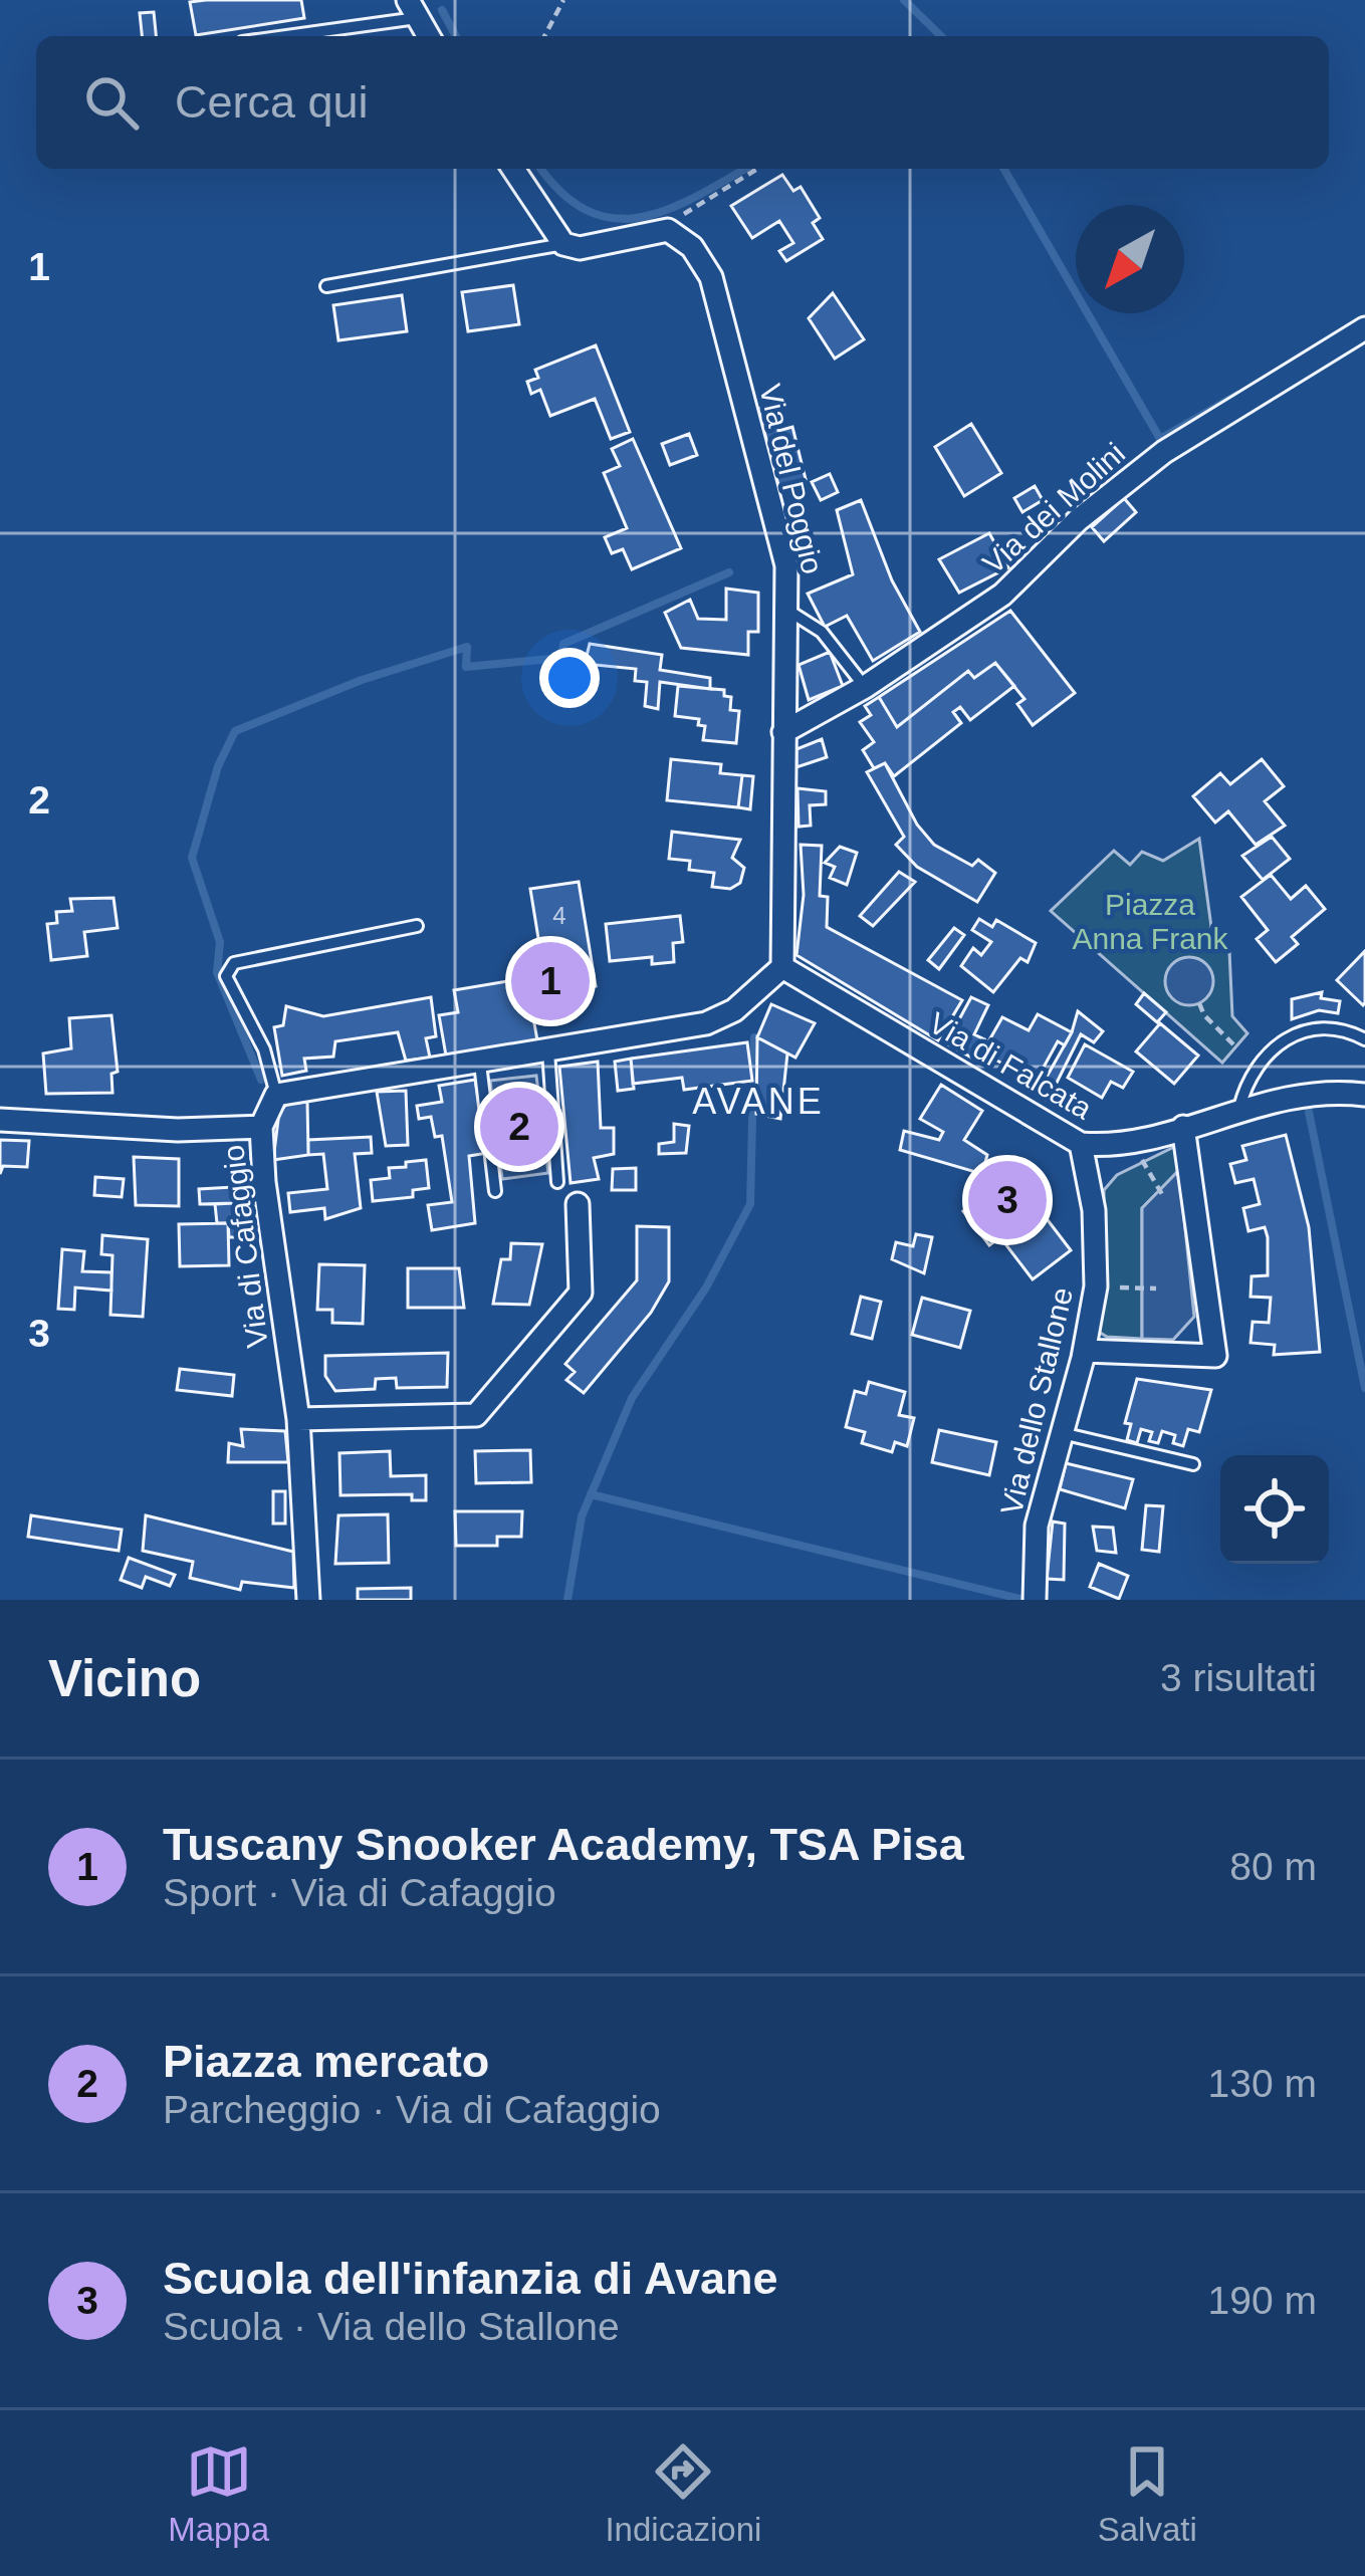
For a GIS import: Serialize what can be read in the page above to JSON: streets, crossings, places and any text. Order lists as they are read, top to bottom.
{
  "streets": {
    "street": [
      "Via del Poggio",
      "Via dei Molini",
      "Via di Falcata",
      "Via di Cafaggio",
      "Via dello Stallone"
    ]
  },
  "crossings": [
    ["Via del Poggio", "Via dei Molini"],
    ["Via del Poggio", "Via di Falcata"],
    ["Via di Falcata", "Via dello Stallone"]
  ],
  "districts": ["AVANE"],
  "parks": ["Piazza Anna Frank"],
  "house_numbers": ["4"],
  "north": "bottom left",
  "page": {
    "search": "Cerca qui",
    "pins": ["1", "2", "3"],
    "heading": ["Vicino", "3 risultati"],
    "list": [
      {
        "mark": "1",
        "name": "Tuscany Snooker Academy, TSA Pisa",
        "note": "Sport · Via di Cafaggio",
        "value": "80 m"
      },
      {
        "mark": "2",
        "name": "Piazza mercato",
        "note": "Parcheggio · Via di Cafaggio",
        "value": "130 m"
      },
      {
        "mark": "3",
        "name": "Scuola dell'infanzia di Avane",
        "note": "Scuola · Via dello Stallone",
        "value": "190 m"
      }
    ],
    "nav": ["Mappa", "Indicazioni", "Salvati"]
  },
  "grid": {
    "rows": ["1", "2", "3"]
  }
}
